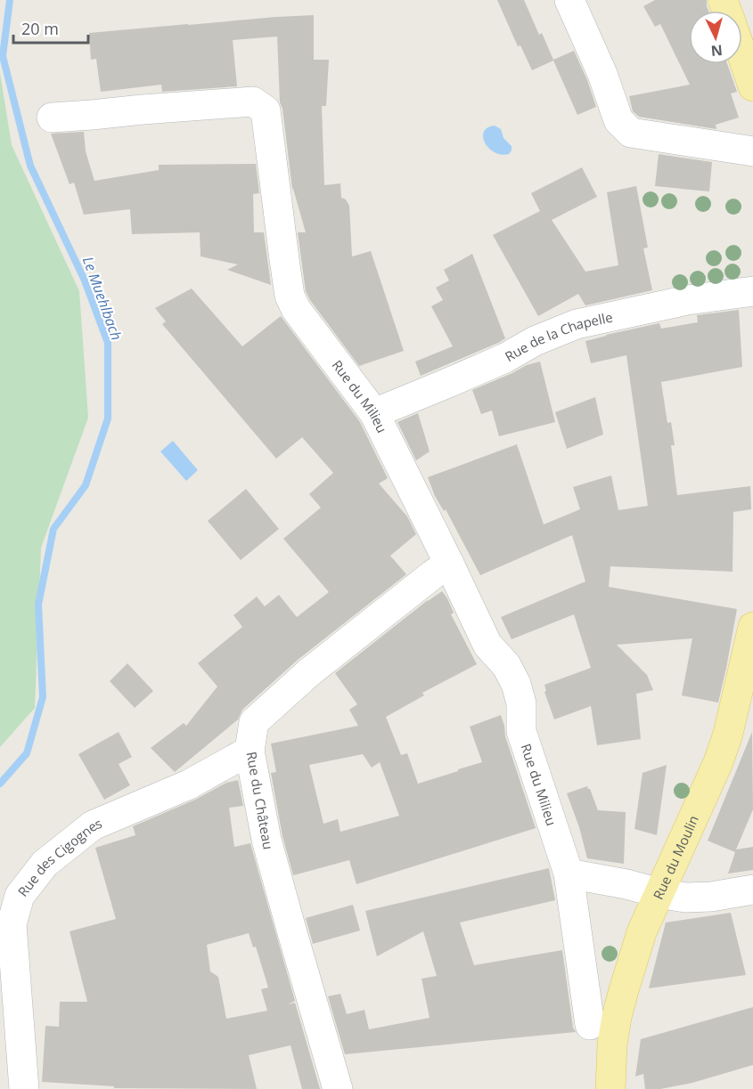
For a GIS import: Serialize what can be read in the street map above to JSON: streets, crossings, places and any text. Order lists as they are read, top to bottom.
{
  "streets": {
    "main road": ["Rue du Moulin"],
    "street": [
      "Rue de la Chapelle",
      "Rue du Milieu",
      "Rue du Château",
      "Rue des Cigognes"
    ]
  },
  "crossings": [
    ["Rue de la Chapelle", "Rue du Milieu"],
    ["Rue du Milieu", "Rue du Château"],
    ["Rue du Château", "Rue des Cigognes"]
  ],
  "water": ["Le Muehlbach"],
  "scale_bar": "20 m",
  "north": "bottom"
}
